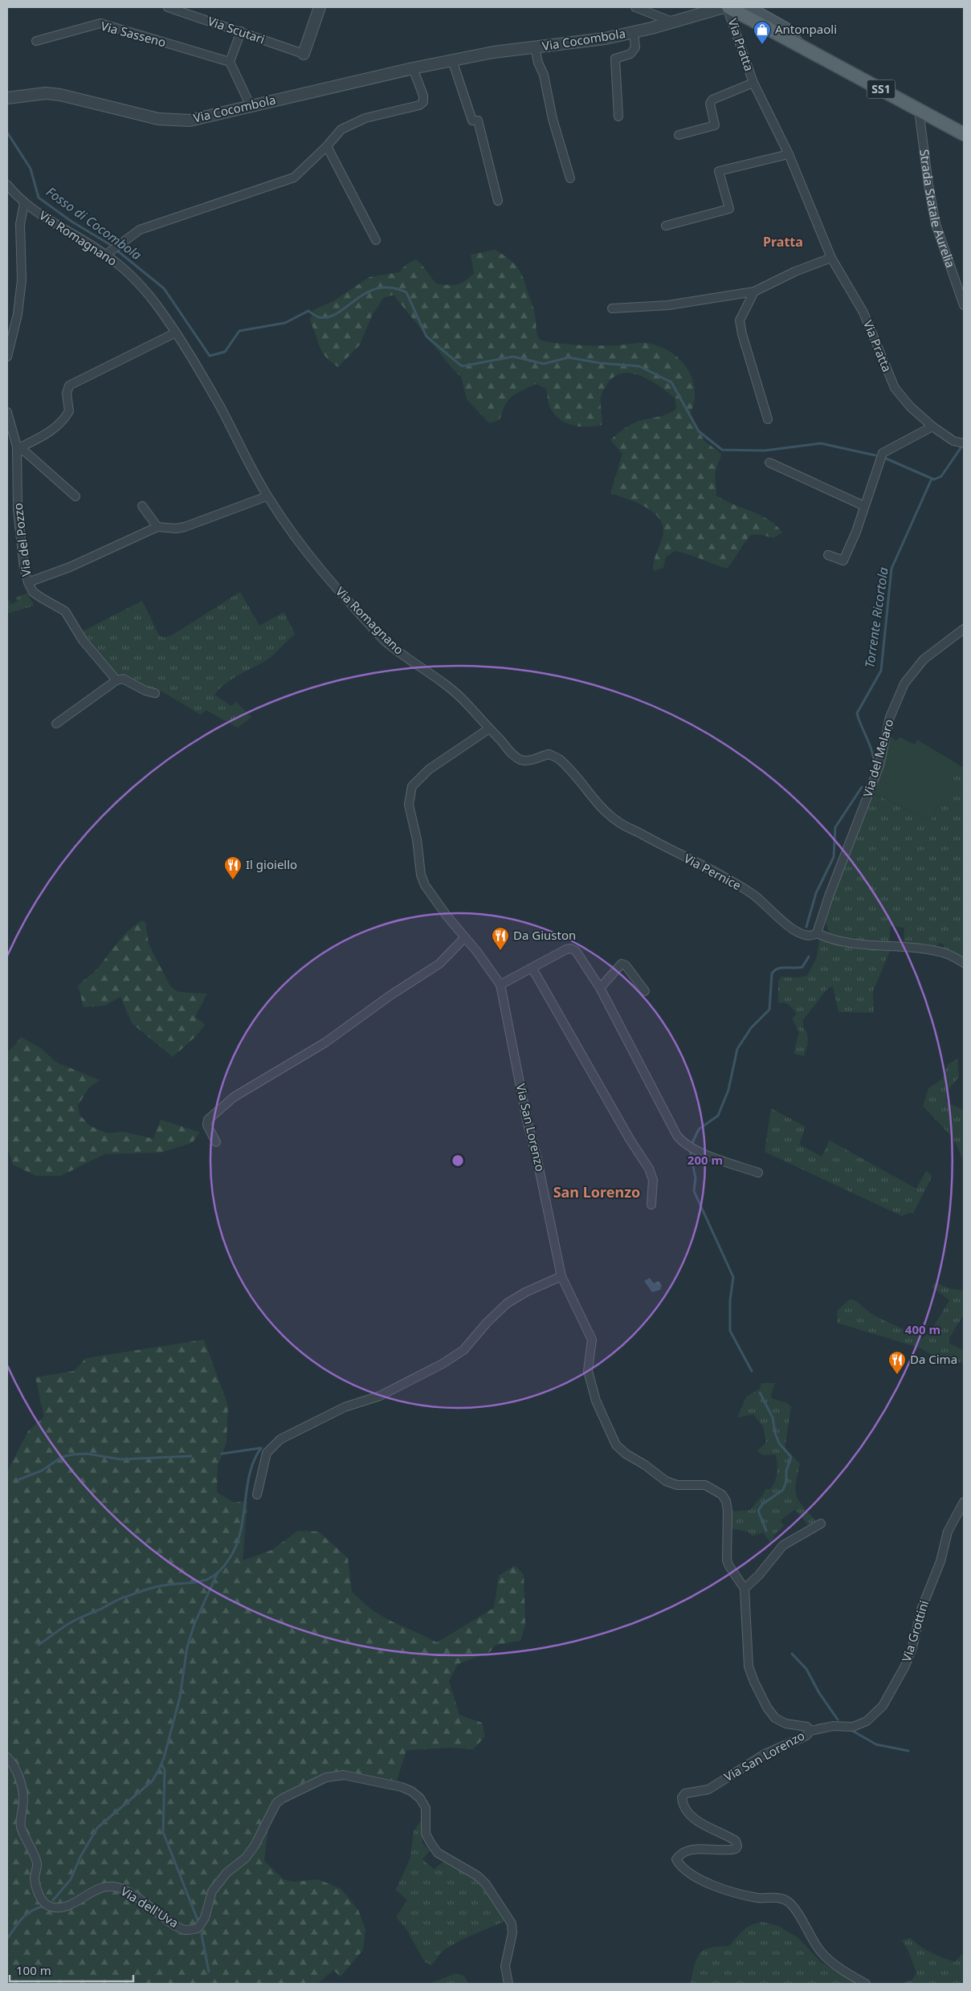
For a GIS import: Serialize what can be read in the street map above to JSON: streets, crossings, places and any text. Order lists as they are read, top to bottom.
{
  "streets": {
    "main road": ["SS1"],
    "street": [
      "Via Scutari",
      "Via Sasseno",
      "Via Cocombola",
      "Via Pratta",
      "Strada Statale Aurelia",
      "Via Romagnano",
      "Via del Pozzo",
      "Via del Melaro",
      "Via Pernice",
      "Via San Lorenzo",
      "Via Grottini",
      "Via dell'Uva"
    ]
  },
  "crossings": [
    ["Via Pratta", "SS1"],
    ["SS1", "Strada Statale Aurelia"],
    ["Via Romagnano", "Via Pernice"],
    ["Via Romagnano", "Via San Lorenzo"],
    ["Via del Melaro", "Via Pernice"],
    ["Via Pernice", "Via San Lorenzo"],
    ["Via San Lorenzo", "Via Grottini"]
  ],
  "districts": ["Pratta", "San Lorenzo"],
  "water": ["Fosso di Cocombola", "Torrente Ricortola"],
  "places": {
    "shop": ["Antonpaoli"],
    "restaurant": ["Il gioiello", "Da Giuston", "Da Cima"]
  },
  "scale_bar": "100 m",
  "rings": ["200 m", "400 m"]
}
